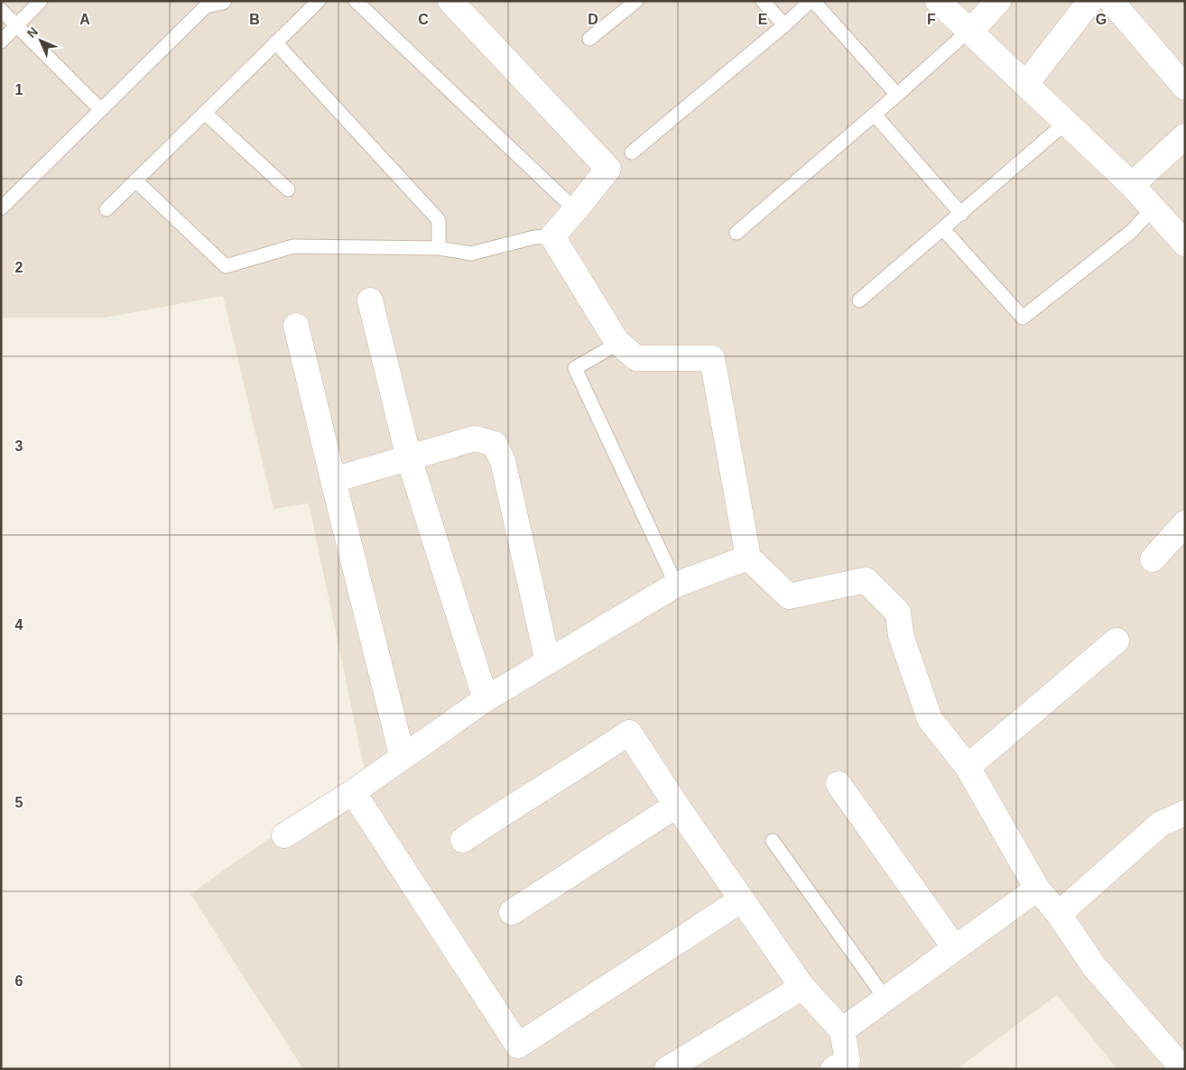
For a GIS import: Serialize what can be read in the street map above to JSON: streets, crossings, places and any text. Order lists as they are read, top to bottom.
{
  "north": "top left",
  "grid": {
    "columns": [
      "A",
      "B",
      "C",
      "D",
      "E",
      "F",
      "G"
    ],
    "rows": [
      "1",
      "2",
      "3",
      "4",
      "5",
      "6"
    ]
  }
}
